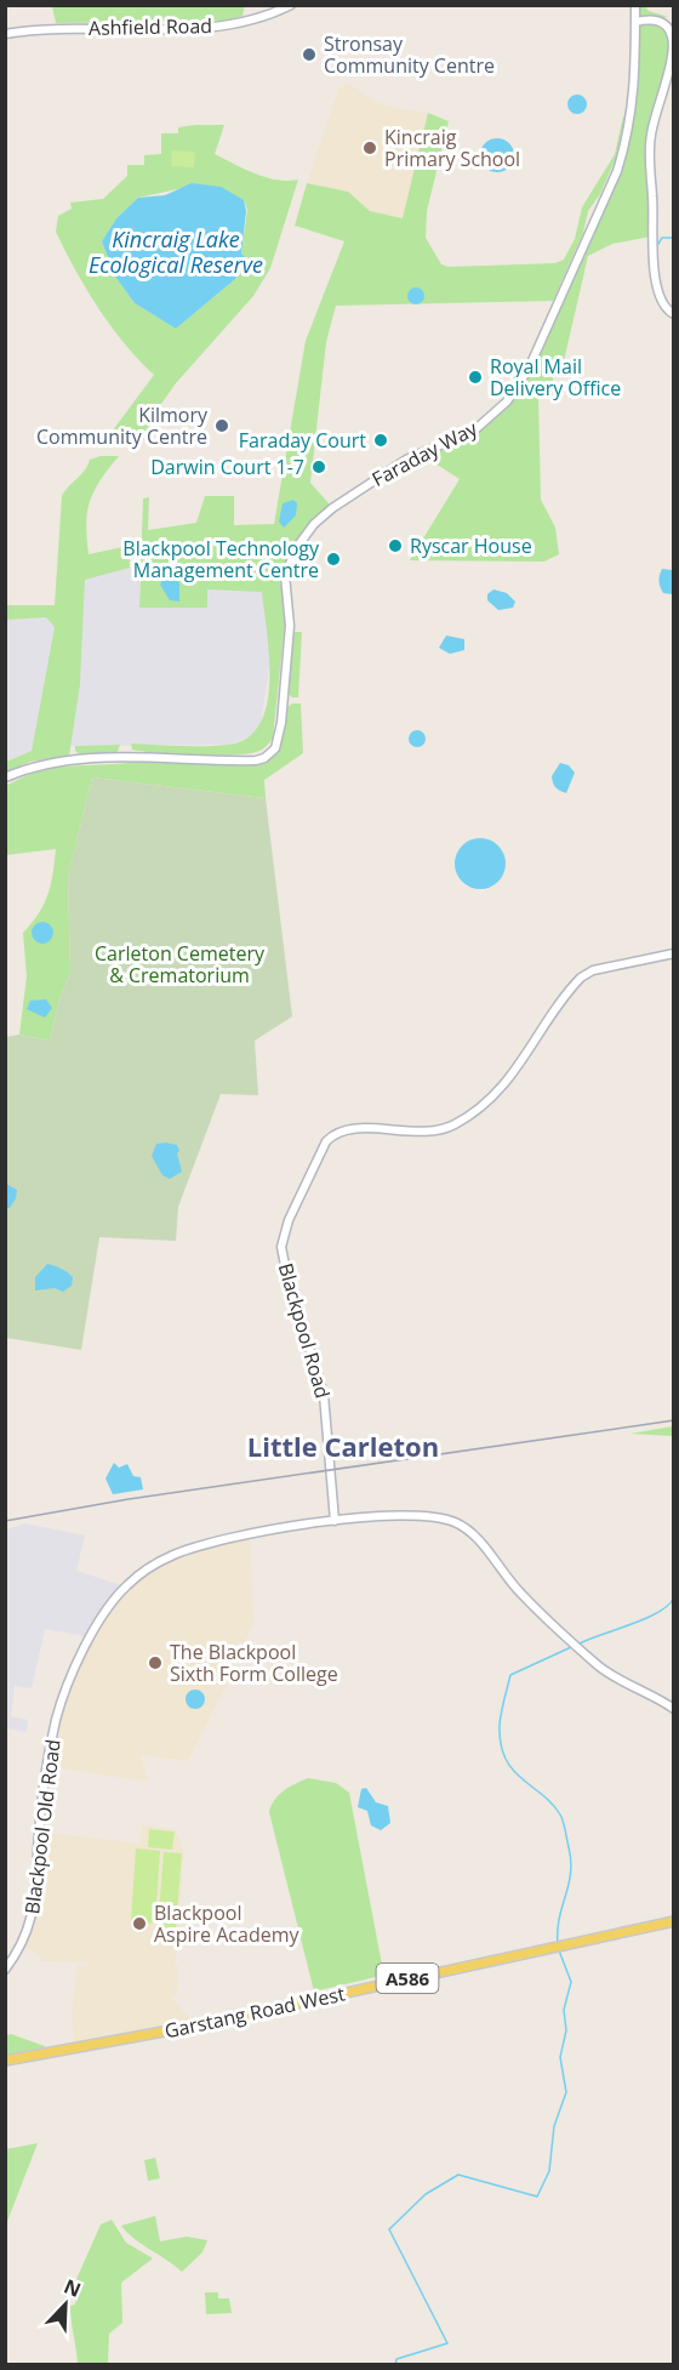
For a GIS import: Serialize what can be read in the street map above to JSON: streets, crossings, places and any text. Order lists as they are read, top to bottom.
{
  "streets": {
    "main road": ["A586", "Garstang Road West"],
    "street": [
      "Ashfield Road",
      "Faraday Way",
      "Blackpool Road",
      "Blackpool Old Road"
    ]
  },
  "crossings": [
    ["Blackpool Road", "Blackpool Old Road"]
  ],
  "districts": ["Little Carleton"],
  "water": ["Kincraig Lake Ecological Reserve"],
  "parks": ["Carleton Cemetery & Crematorium"],
  "places": [
    "Stronsay Community Centre",
    "Kincraig Primary School",
    "Royal Mail Delivery Office",
    "Kilmory Community Centre",
    "Faraday Court",
    "Darwin Court 1-7",
    "Ryscar House",
    "Blackpool Technology Management Centre",
    "The Blackpool Sixth Form College",
    "Blackpool Aspire Academy"
  ],
  "north": "top right"
}
